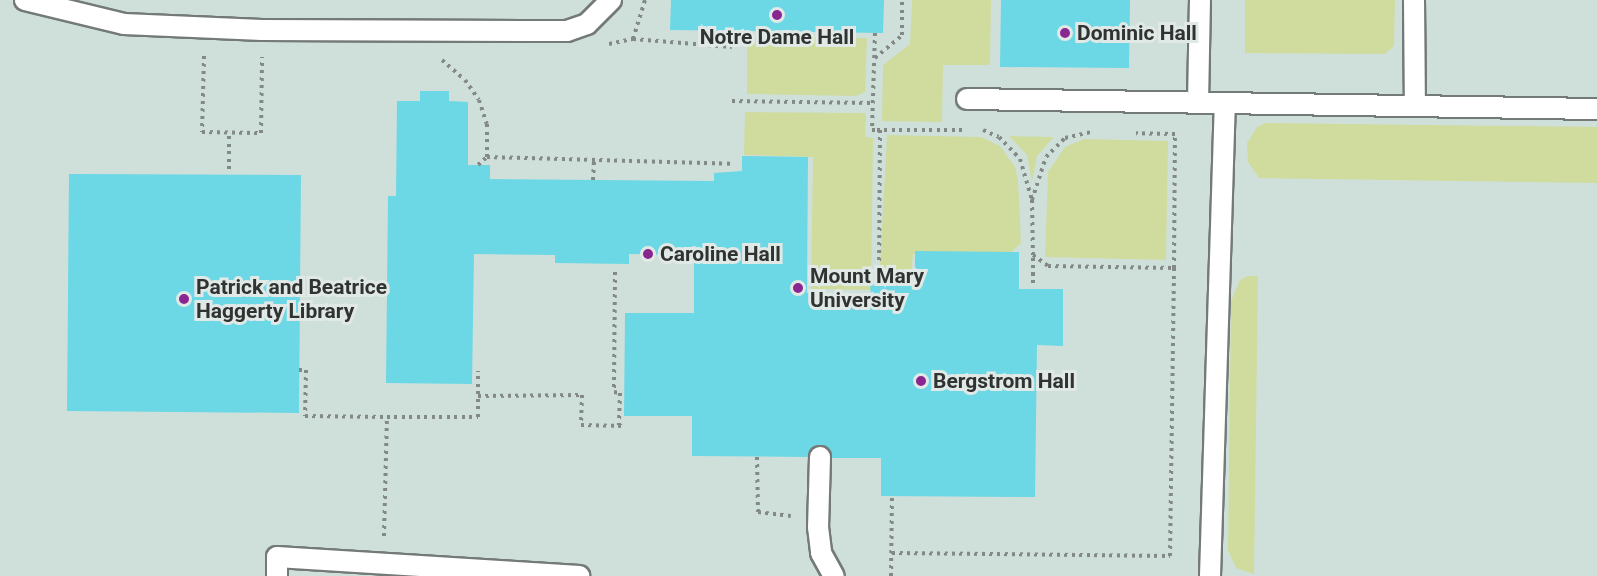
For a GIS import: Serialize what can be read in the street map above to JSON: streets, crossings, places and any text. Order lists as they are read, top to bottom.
{
  "places": [
    "Notre Dame Hall",
    "Dominic Hall",
    "Caroline Hall",
    "Mount Mary University",
    "Patrick and Beatrice Haggerty Library",
    "Bergstrom Hall"
  ]
}
